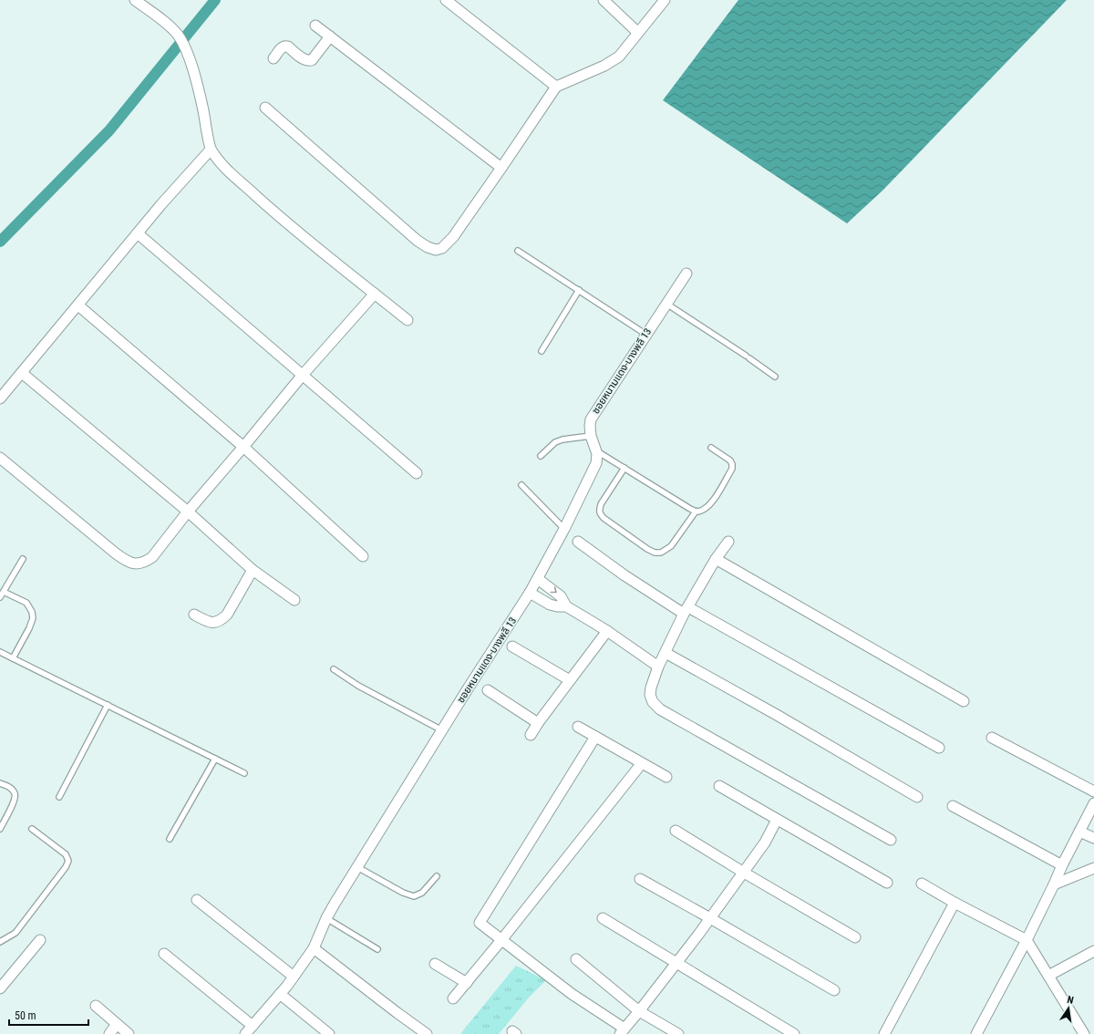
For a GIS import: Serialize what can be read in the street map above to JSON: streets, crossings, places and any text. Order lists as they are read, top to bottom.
{
  "streets": {
    "street": ["ซอยหนามแดง-บางพลี 13"]
  },
  "scale_bar": "50 m",
  "north": "top"
}
